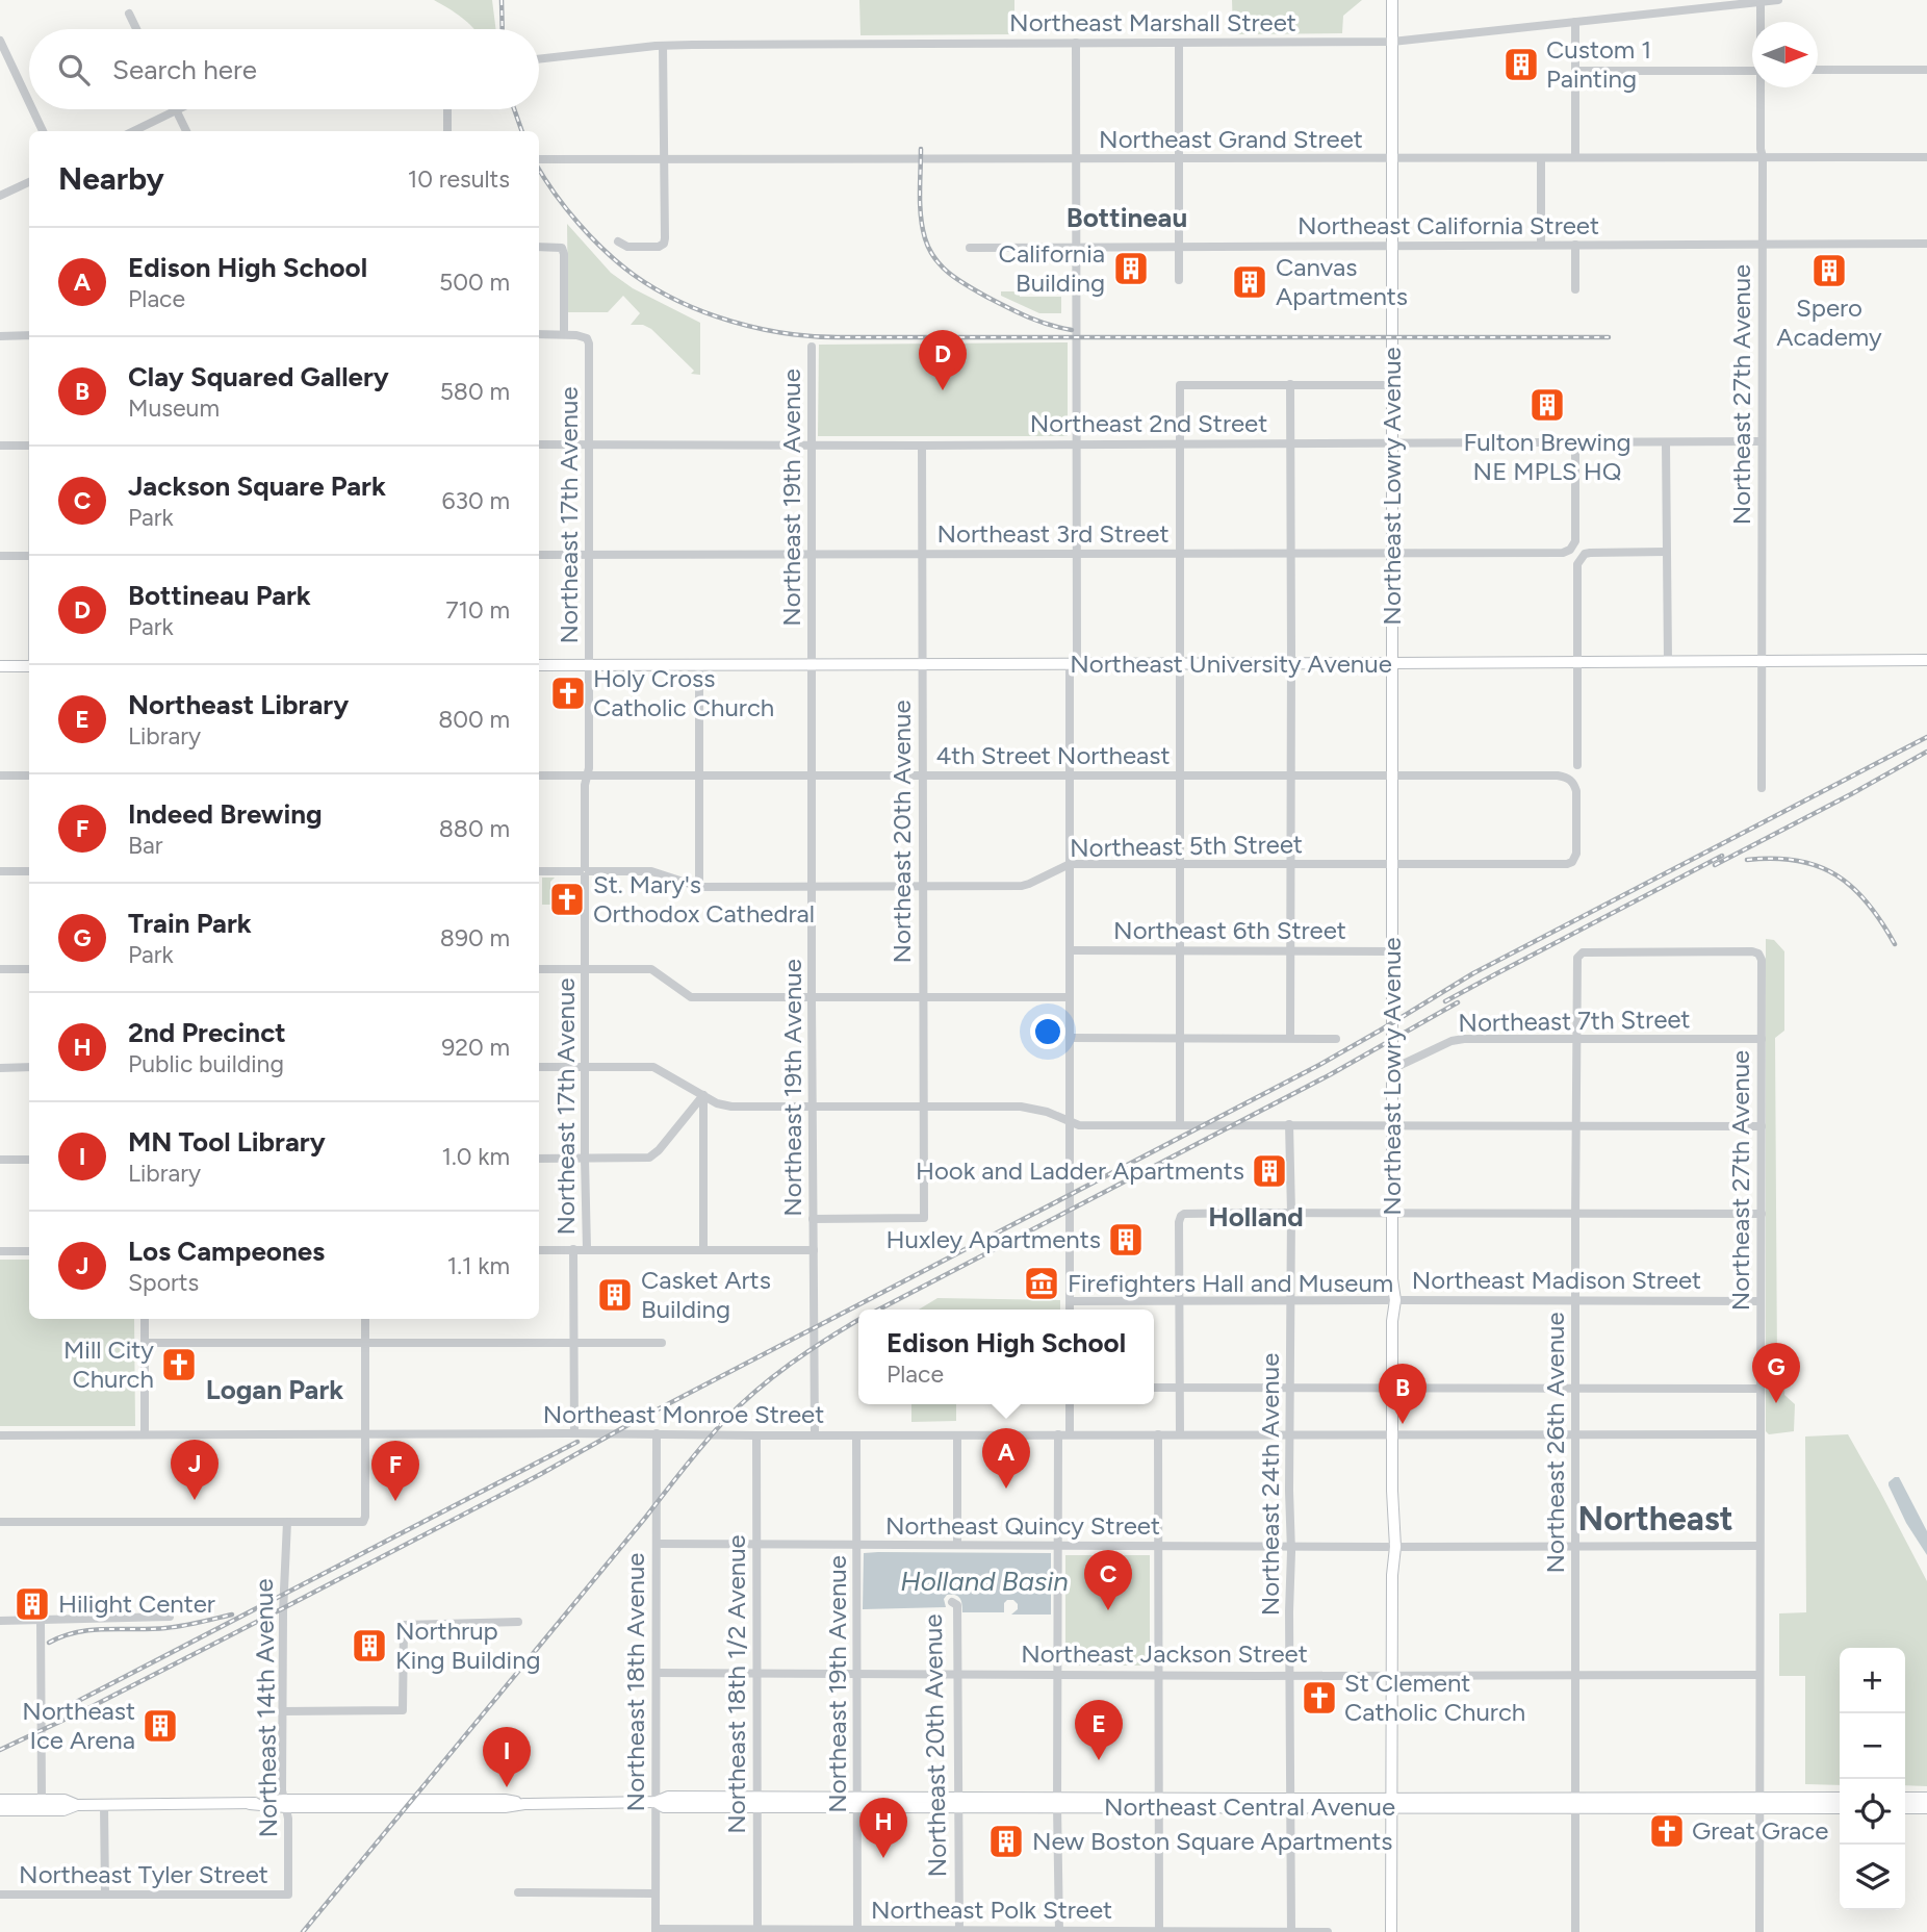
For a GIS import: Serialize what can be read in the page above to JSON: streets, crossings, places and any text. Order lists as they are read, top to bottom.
{
  "streets": {
    "main road": ["Northeast Lowry Avenue", "Northeast University Avenue", "Northeast Central Avenue"],
    "street": [
      "Northeast Marshall Street",
      "Northeast Grand Street",
      "Northeast California Street",
      "Northeast 27th Avenue",
      "Northeast 2nd Street",
      "Northeast 19th Avenue",
      "Northeast 17th Avenue",
      "Northeast 3rd Street",
      "4th Street Northeast",
      "Northeast 20th Avenue",
      "Northeast 5th Street",
      "Northeast 6th Street",
      "Northeast 7th Street",
      "Northeast Madison Street",
      "Northeast Monroe Street",
      "Northeast 26th Avenue",
      "Northeast 24th Avenue",
      "Northeast Quincy Street",
      "Northeast Jackson Street",
      "Northeast 18th Avenue",
      "Northeast 18th 1/2 Avenue",
      "Northeast 14th Avenue",
      "Northeast Tyler Street",
      "Northeast Polk Street"
    ]
  },
  "crossings": [
    ["Northeast Marshall Street", "Northeast 27th Avenue"],
    ["Northeast Marshall Street", "Northeast Lowry Avenue"],
    ["Northeast Grand Street", "Northeast 27th Avenue"],
    ["Northeast Grand Street", "Northeast Lowry Avenue"],
    ["Northeast California Street", "Northeast 27th Avenue"],
    ["Northeast California Street", "Northeast Lowry Avenue"],
    ["Northeast 27th Avenue", "Northeast 2nd Street"],
    ["Northeast 27th Avenue", "Northeast University Avenue"],
    ["Northeast 27th Avenue", "Northeast 7th Street"],
    ["Northeast 27th Avenue", "Northeast Madison Street"],
    ["Northeast 27th Avenue", "Northeast Monroe Street"],
    ["Northeast 27th Avenue", "Northeast 26th Avenue"],
    ["Northeast 27th Avenue", "Northeast Quincy Street"],
    ["Northeast 27th Avenue", "Northeast Jackson Street"],
    ["Northeast 27th Avenue", "Northeast Central Avenue"],
    ["Northeast 2nd Street", "Northeast Lowry Avenue"],
    ["Northeast 2nd Street", "Northeast 19th Avenue"],
    ["Northeast 2nd Street", "Northeast 17th Avenue"],
    ["Northeast 2nd Street", "Northeast 3rd Street"],
    ["Northeast 2nd Street", "Northeast 20th Avenue"],
    ["Northeast Lowry Avenue", "Northeast 3rd Street"],
    ["Northeast Lowry Avenue", "Northeast University Avenue"],
    ["Northeast Lowry Avenue", "4th Street Northeast"],
    ["Northeast Lowry Avenue", "Northeast 5th Street"],
    ["Northeast Lowry Avenue", "Northeast 6th Street"],
    ["Northeast Lowry Avenue", "Northeast 7th Street"],
    ["Northeast Lowry Avenue", "Northeast Madison Street"],
    ["Northeast Lowry Avenue", "Northeast Monroe Street"],
    ["Northeast Lowry Avenue", "Northeast Quincy Street"],
    ["Northeast Lowry Avenue", "Northeast Jackson Street"],
    ["Northeast Lowry Avenue", "Northeast Central Avenue"],
    ["Northeast 19th Avenue", "Northeast 3rd Street"],
    ["Northeast 19th Avenue", "Northeast University Avenue"],
    ["Northeast 19th Avenue", "4th Street Northeast"],
    ["Northeast 19th Avenue", "Northeast 20th Avenue"],
    ["Northeast 19th Avenue", "Northeast 5th Street"],
    ["Northeast 19th Avenue", "Northeast Monroe Street"],
    ["Northeast 19th Avenue", "Northeast Quincy Street"],
    ["Northeast 19th Avenue", "Northeast Jackson Street"],
    ["Northeast 19th Avenue", "Northeast Central Avenue"],
    ["Northeast 19th Avenue", "Northeast Polk Street"],
    ["Northeast 17th Avenue", "Northeast 3rd Street"],
    ["Northeast 17th Avenue", "Northeast University Avenue"],
    ["Northeast 17th Avenue", "4th Street Northeast"],
    ["Northeast 17th Avenue", "Northeast 5th Street"],
    ["Northeast 3rd Street", "Northeast 20th Avenue"],
    ["Northeast University Avenue", "Northeast 20th Avenue"],
    ["4th Street Northeast", "Northeast 20th Avenue"],
    ["4th Street Northeast", "Northeast 5th Street"],
    ["Northeast 20th Avenue", "Northeast 5th Street"],
    ["Northeast 20th Avenue", "Northeast Jackson Street"],
    ["Northeast 20th Avenue", "Northeast Central Avenue"],
    ["Northeast 20th Avenue", "Northeast Polk Street"],
    ["Northeast 7th Street", "Northeast 26th Avenue"],
    ["Northeast Madison Street", "Northeast 26th Avenue"],
    ["Northeast Madison Street", "Northeast 24th Avenue"],
    ["Northeast Monroe Street", "Northeast 26th Avenue"],
    ["Northeast Monroe Street", "Northeast 24th Avenue"],
    ["Northeast Monroe Street", "Northeast 18th Avenue"],
    ["Northeast Monroe Street", "Northeast 18th 1/2 Avenue"],
    ["Northeast 26th Avenue", "Northeast Quincy Street"],
    ["Northeast 26th Avenue", "Northeast Jackson Street"],
    ["Northeast 26th Avenue", "Northeast Central Avenue"],
    ["Northeast 24th Avenue", "Northeast Quincy Street"],
    ["Northeast 24th Avenue", "Northeast Jackson Street"],
    ["Northeast 24th Avenue", "Northeast Central Avenue"],
    ["Northeast 24th Avenue", "Northeast Polk Street"],
    ["Northeast Quincy Street", "Northeast 18th Avenue"],
    ["Northeast Quincy Street", "Northeast 18th 1/2 Avenue"],
    ["Northeast Jackson Street", "Northeast 18th Avenue"],
    ["Northeast Jackson Street", "Northeast 18th 1/2 Avenue"],
    ["Northeast 18th Avenue", "Northeast Central Avenue"],
    ["Northeast 18th Avenue", "Northeast Polk Street"],
    ["Northeast 18th 1/2 Avenue", "Northeast Central Avenue"],
    ["Northeast 18th 1/2 Avenue", "Northeast Polk Street"],
    ["Northeast 14th Avenue", "Northeast Central Avenue"],
    ["Northeast 14th Avenue", "Northeast Tyler Street"]
  ],
  "districts": [
    "Bottineau",
    "Holland",
    "Logan Park",
    "Northeast"
  ],
  "water": ["Holland Basin"],
  "places": {
    "building": [
      "Custom 1 Painting",
      "California Building",
      "Spero Academy",
      "Canvas Apartments",
      "Fulton Brewing NE MPLS HQ",
      "Hook and Ladder Apartments",
      "Huxley Apartments",
      "Casket Arts Building",
      "Hilight Center",
      "Northrup King Building",
      "Northeast Ice Arena",
      "New Boston Square Apartments"
    ],
    "church": [
      "Holy Cross Catholic Church",
      "St. Mary's Orthodox Cathedral",
      "Mill City Church",
      "St Clement Catholic Church",
      "Great Grace"
    ],
    "museum": ["Firefighters Hall and Museum"]
  },
  "north": "right",
  "page": {
    "search": "Search here",
    "heading": ["Nearby", "10 results"],
    "list": [
      {
        "mark": "A",
        "name": "Edison High School",
        "note": "Place",
        "value": "500 m"
      },
      {
        "mark": "B",
        "name": "Clay Squared Gallery",
        "note": "Museum",
        "value": "580 m"
      },
      {
        "mark": "C",
        "name": "Jackson Square Park",
        "note": "Park",
        "value": "630 m"
      },
      {
        "mark": "D",
        "name": "Bottineau Park",
        "note": "Park",
        "value": "710 m"
      },
      {
        "mark": "E",
        "name": "Northeast Library",
        "note": "Library",
        "value": "800 m"
      },
      {
        "mark": "F",
        "name": "Indeed Brewing",
        "note": "Bar",
        "value": "880 m"
      },
      {
        "mark": "G",
        "name": "Train Park",
        "note": "Park",
        "value": "890 m"
      },
      {
        "mark": "H",
        "name": "2nd Precinct",
        "note": "Public building",
        "value": "920 m"
      },
      {
        "mark": "I",
        "name": "MN Tool Library",
        "note": "Library",
        "value": "1.0 km"
      },
      {
        "mark": "J",
        "name": "Los Campeones",
        "note": "Sports",
        "value": "1.1 km"
      }
    ],
    "pins": [
      "D",
      "G",
      "B",
      "A",
      "J",
      "F",
      "C",
      "E",
      "I",
      "H"
    ],
    "popup": ["Edison High School", "Place"],
    "map_buttons": ["+", "−"]
  }
}
